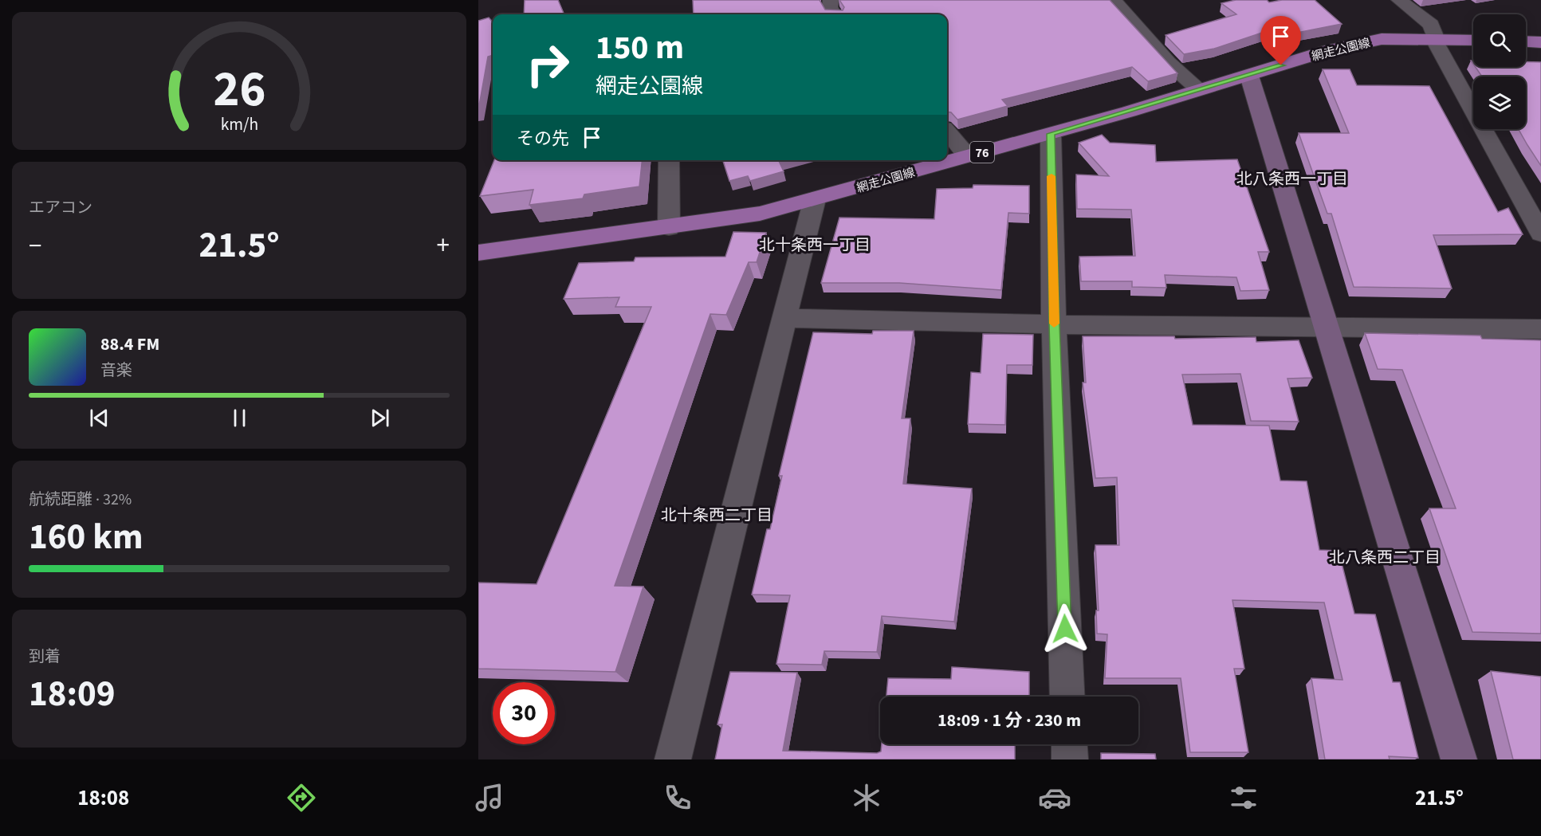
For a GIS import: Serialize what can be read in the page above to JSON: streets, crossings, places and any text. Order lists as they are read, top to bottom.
{
  "streets": {
    "main road": ["網走公園線", "76"]
  },
  "districts": [
    "北八条西一丁目",
    "北十条西一丁目",
    "北十条西二丁目",
    "北八条西二丁目"
  ],
  "page": {
    "turn": ["150 m", "網走公園線"],
    "then": "その先",
    "tile": [
      "エアコン",
      ["航続距離 · 32%", "160 km"],
      ["到着", "18:09"]
    ],
    "heat": ["−", "21.5°", "+"],
    "song": ["88.4 FM", "音楽"],
    "limit": "30",
    "trip": "18:09 · 1 分 · 230 m",
    "tabs": ["18:08", "21.5°"],
    "gauge": ["26", "km/h"]
  }
}
